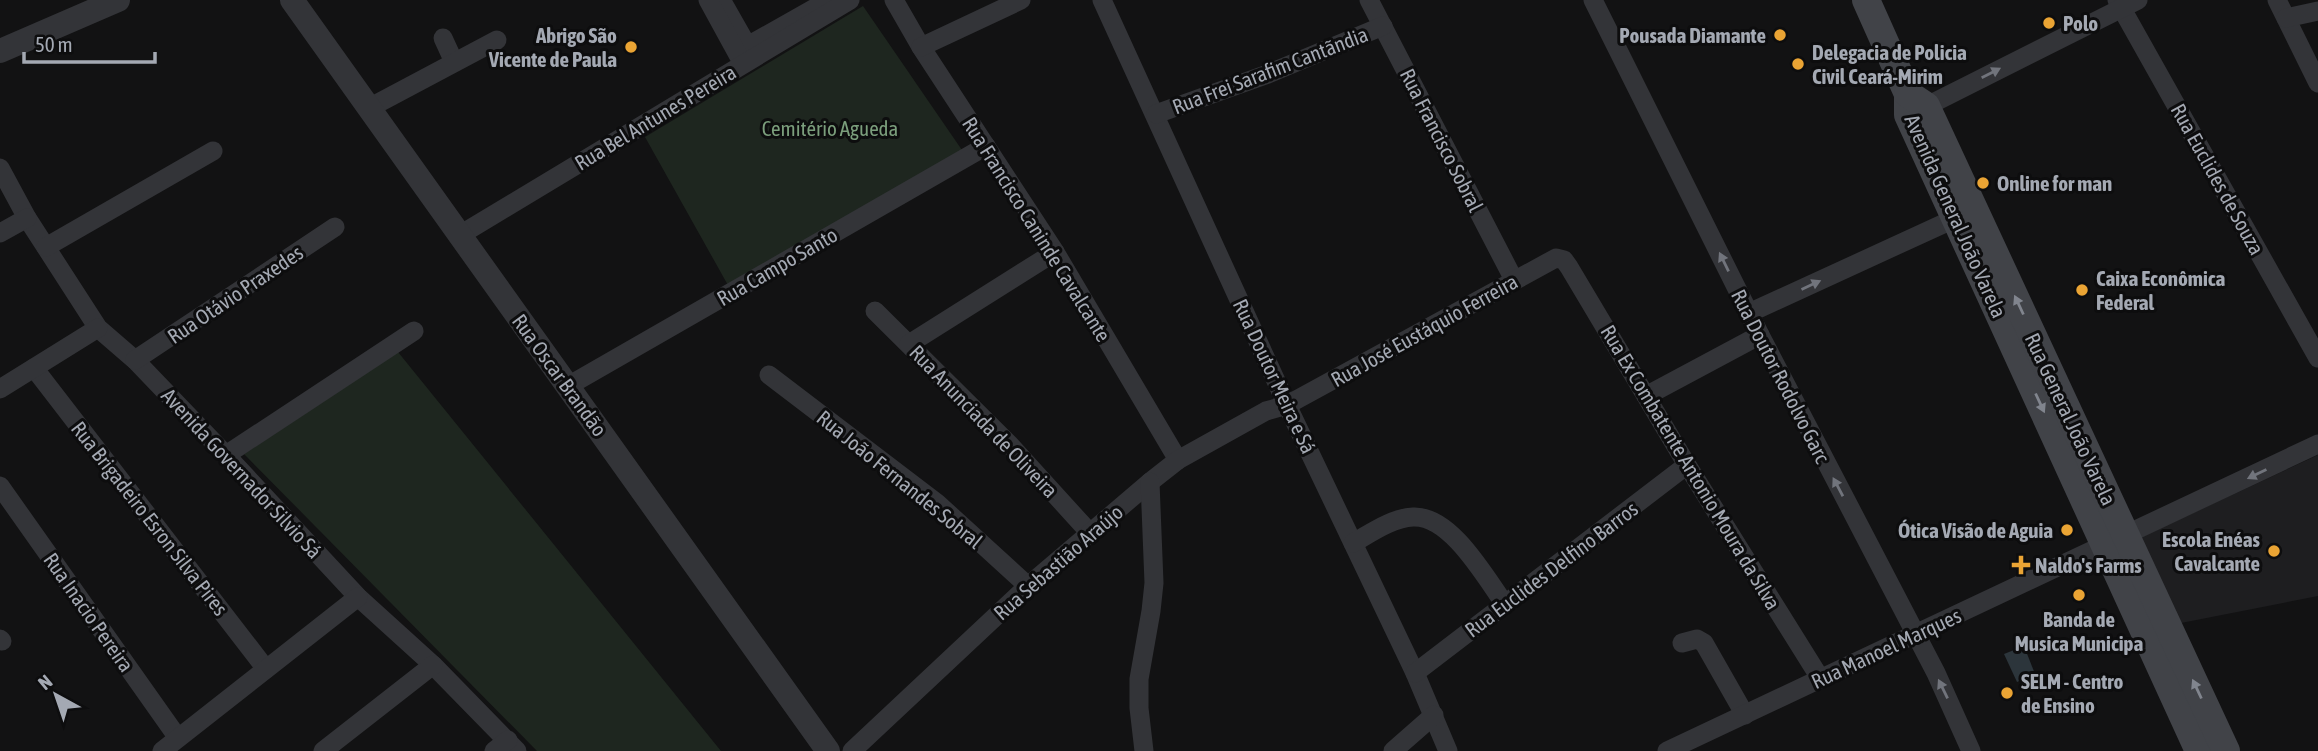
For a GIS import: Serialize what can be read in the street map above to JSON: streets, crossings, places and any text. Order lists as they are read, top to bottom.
{
  "streets": {
    "main road": ["Avenida General João Varela", "Rua General João Varela"],
    "street": [
      "Rua Frei Sarafim Cantãndia",
      "Rua Bel Antunes Pereira",
      "Rua Francisco Sobral",
      "Rua Euclides de Souza",
      "Rua Francisco Caninde Cavalcante",
      "Rua Campo Santo",
      "Rua Otávio Praxedes",
      "Rua José Eustáquio Ferreira",
      "Rua Oscar Brandão",
      "Rua Doutor Meira e Sá",
      "Rua Doutor Rodolvo Garc",
      "Rua Anunciada de Oliveira",
      "Rua Ex Combatente Antonio Moura da Silva",
      "Avenida Governador Silvio Sá",
      "Rua João Fernandes Sobral",
      "Rua Brigadeiro Esron Silva Pires",
      "Rua Sebastião Araújo",
      "Rua Euclides Delfino Barros",
      "Rua Inacio Pereira",
      "Rua Manoel Marques"
    ]
  },
  "crossings": [
    ["Rua Frei Sarafim Cantãndia", "Rua Francisco Sobral"],
    ["Rua Frei Sarafim Cantãndia", "Rua Doutor Meira e Sá"],
    ["Rua Bel Antunes Pereira", "Rua Oscar Brandão"],
    ["Rua Francisco Sobral", "Rua José Eustáquio Ferreira"],
    ["Avenida General João Varela", "Rua General João Varela"],
    ["Avenida General João Varela", "Rua Manoel Marques"],
    ["Rua Francisco Caninde Cavalcante", "Rua Campo Santo"],
    ["Rua Francisco Caninde Cavalcante", "Rua Sebastião Araújo"],
    ["Rua Campo Santo", "Rua Oscar Brandão"],
    ["Rua Otávio Praxedes", "Avenida Governador Silvio Sá"],
    ["Rua José Eustáquio Ferreira", "Rua Doutor Meira e Sá"],
    ["Rua José Eustáquio Ferreira", "Rua Ex Combatente Antonio Moura da Silva"],
    ["Rua José Eustáquio Ferreira", "Rua Sebastião Araújo"],
    ["Rua Doutor Meira e Sá", "Rua Sebastião Araújo"],
    ["Rua Doutor Meira e Sá", "Rua Euclides Delfino Barros"],
    ["Rua Doutor Rodolvo Garc", "Rua Manoel Marques"],
    ["Rua General João Varela", "Rua Manoel Marques"],
    ["Rua Anunciada de Oliveira", "Rua Sebastião Araújo"],
    ["Rua Ex Combatente Antonio Moura da Silva", "Rua Euclides Delfino Barros"],
    ["Rua Ex Combatente Antonio Moura da Silva", "Rua Manoel Marques"],
    ["Rua João Fernandes Sobral", "Rua Sebastião Araújo"]
  ],
  "one_way": ["Avenida General João Varela", "Rua Doutor Rodolvo Garc"],
  "parks": ["Cemitério Agueda"],
  "places": {
    "other": [
      "Polo",
      "Pousada Diamante",
      "Abrigo São Vicente de Paula",
      "Delegacia de Policia Civil Ceará-Mirim",
      "Online for man",
      "Caixa Econômica Federal",
      "Ótica Visão de Aguia",
      "Escola Enéas Cavalcante",
      "Banda de Musica Municipa",
      "SELM - Centro de Ensino"
    ],
    "health": ["Naldo's Farms"]
  },
  "scale_bar": "50 m",
  "north": "top left"
}
